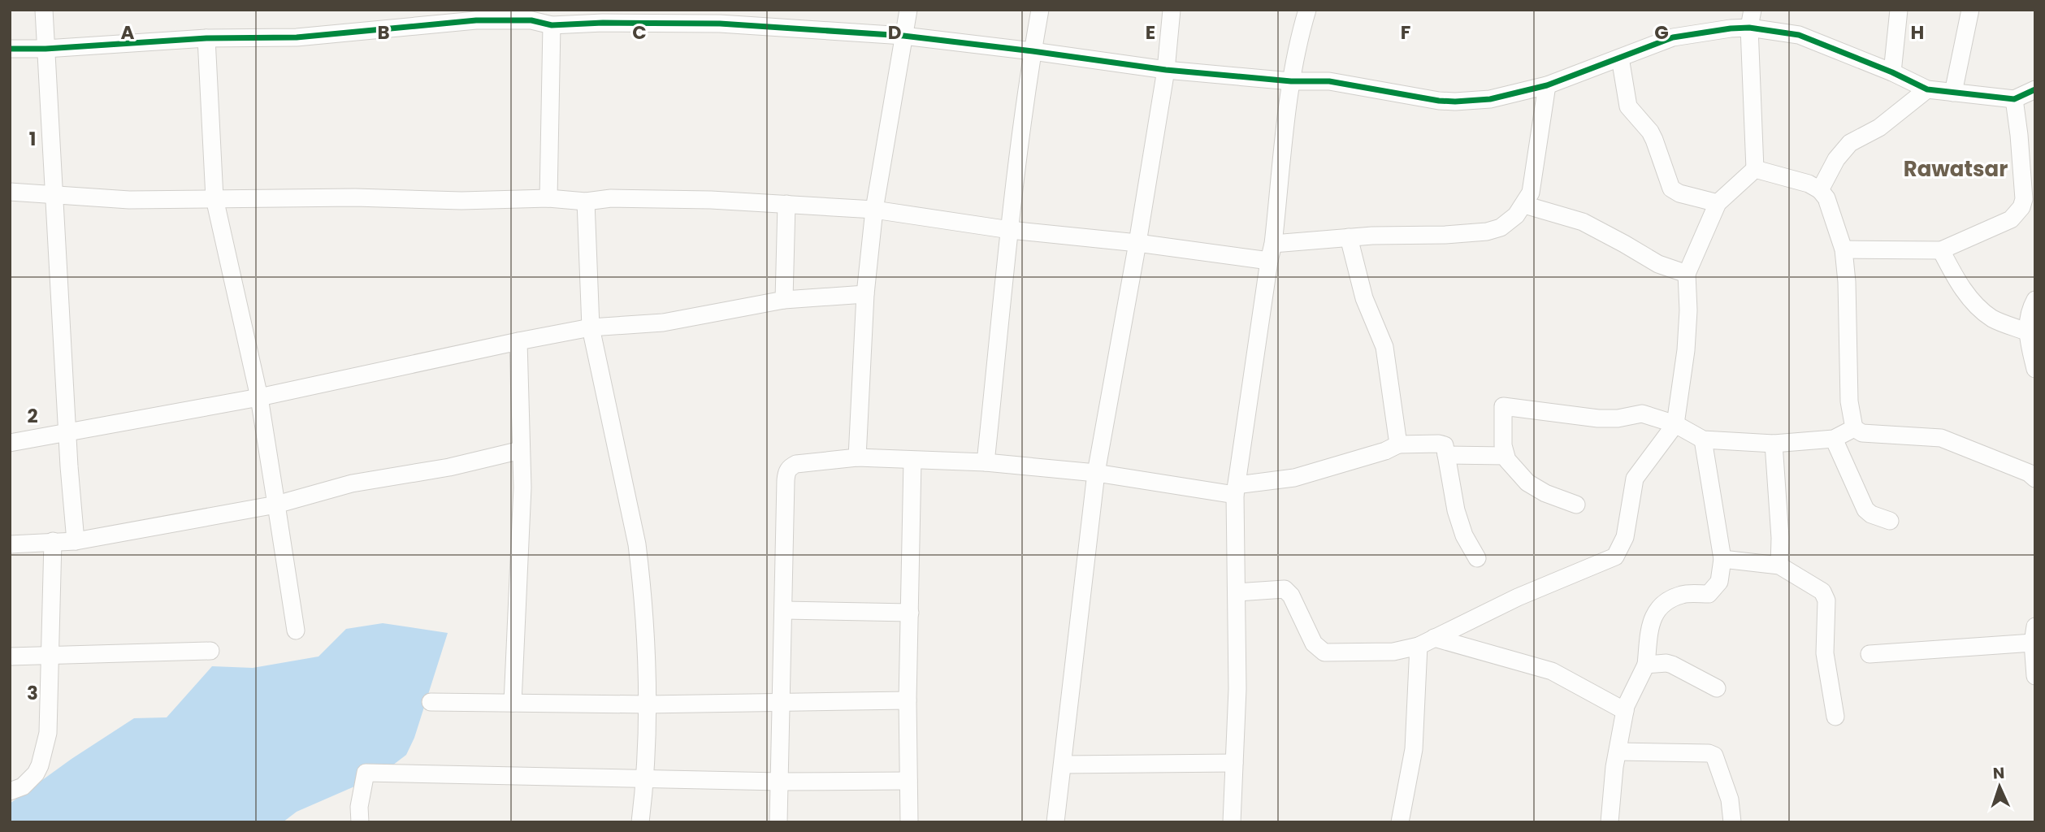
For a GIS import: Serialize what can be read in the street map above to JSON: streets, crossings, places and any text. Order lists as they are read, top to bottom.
{
  "districts": ["Rawatsar"],
  "north": "top",
  "grid": {
    "columns": [
      "A",
      "B",
      "C",
      "D",
      "E",
      "F",
      "G",
      "H"
    ],
    "rows": ["1", "2", "3"]
  }
}
